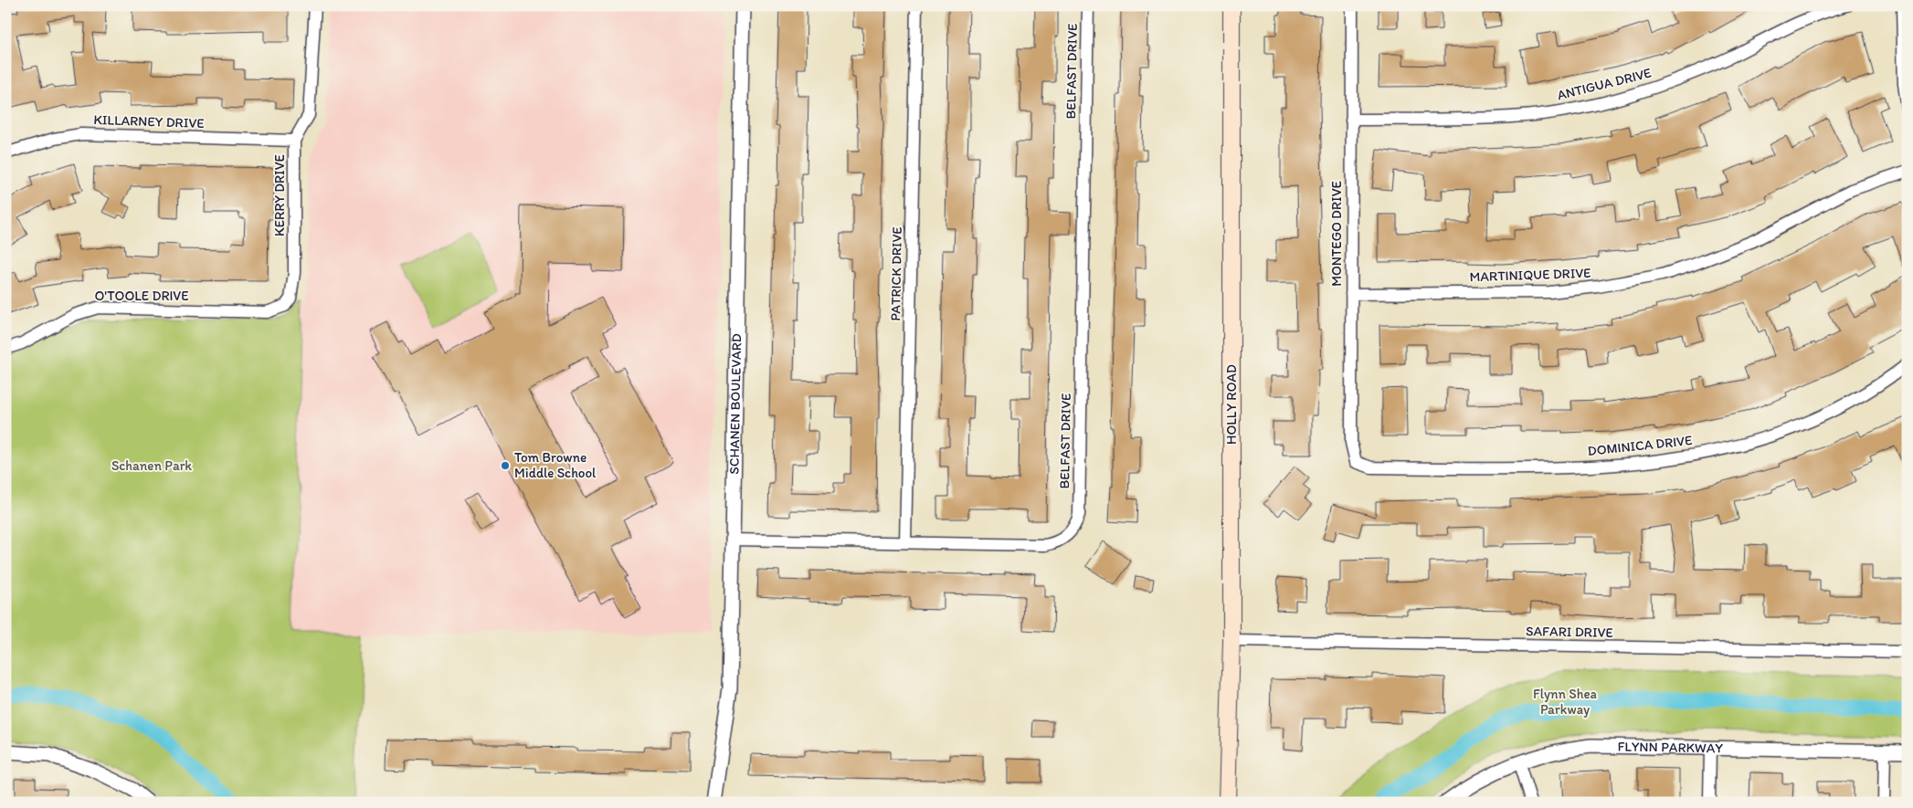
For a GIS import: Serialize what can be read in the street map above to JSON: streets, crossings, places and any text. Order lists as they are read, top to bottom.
{
  "streets": {
    "main road": ["HOLLY ROAD"],
    "street": [
      "BELFAST DRIVE",
      "ANTIGUA DRIVE",
      "KILLARNEY DRIVE",
      "KERRY DRIVE",
      "MONTEGO DRIVE",
      "PATRICK DRIVE",
      "MARTINIQUE DRIVE",
      "O'TOOLE DRIVE",
      "SCHANEN BOULEVARD",
      "DOMINICA DRIVE",
      "SAFARI DRIVE",
      "FLYNN PARKWAY"
    ]
  },
  "crossings": [
    ["BELFAST DRIVE", "PATRICK DRIVE"],
    ["BELFAST DRIVE", "SCHANEN BOULEVARD"],
    ["ANTIGUA DRIVE", "MONTEGO DRIVE"],
    ["KILLARNEY DRIVE", "KERRY DRIVE"],
    ["KERRY DRIVE", "O'TOOLE DRIVE"],
    ["MONTEGO DRIVE", "MARTINIQUE DRIVE"],
    ["MONTEGO DRIVE", "DOMINICA DRIVE"],
    ["HOLLY ROAD", "SAFARI DRIVE"]
  ],
  "parks": ["Schanen Park", "Flynn Shea Parkway"],
  "places": ["Tom Browne Middle School"]
}
